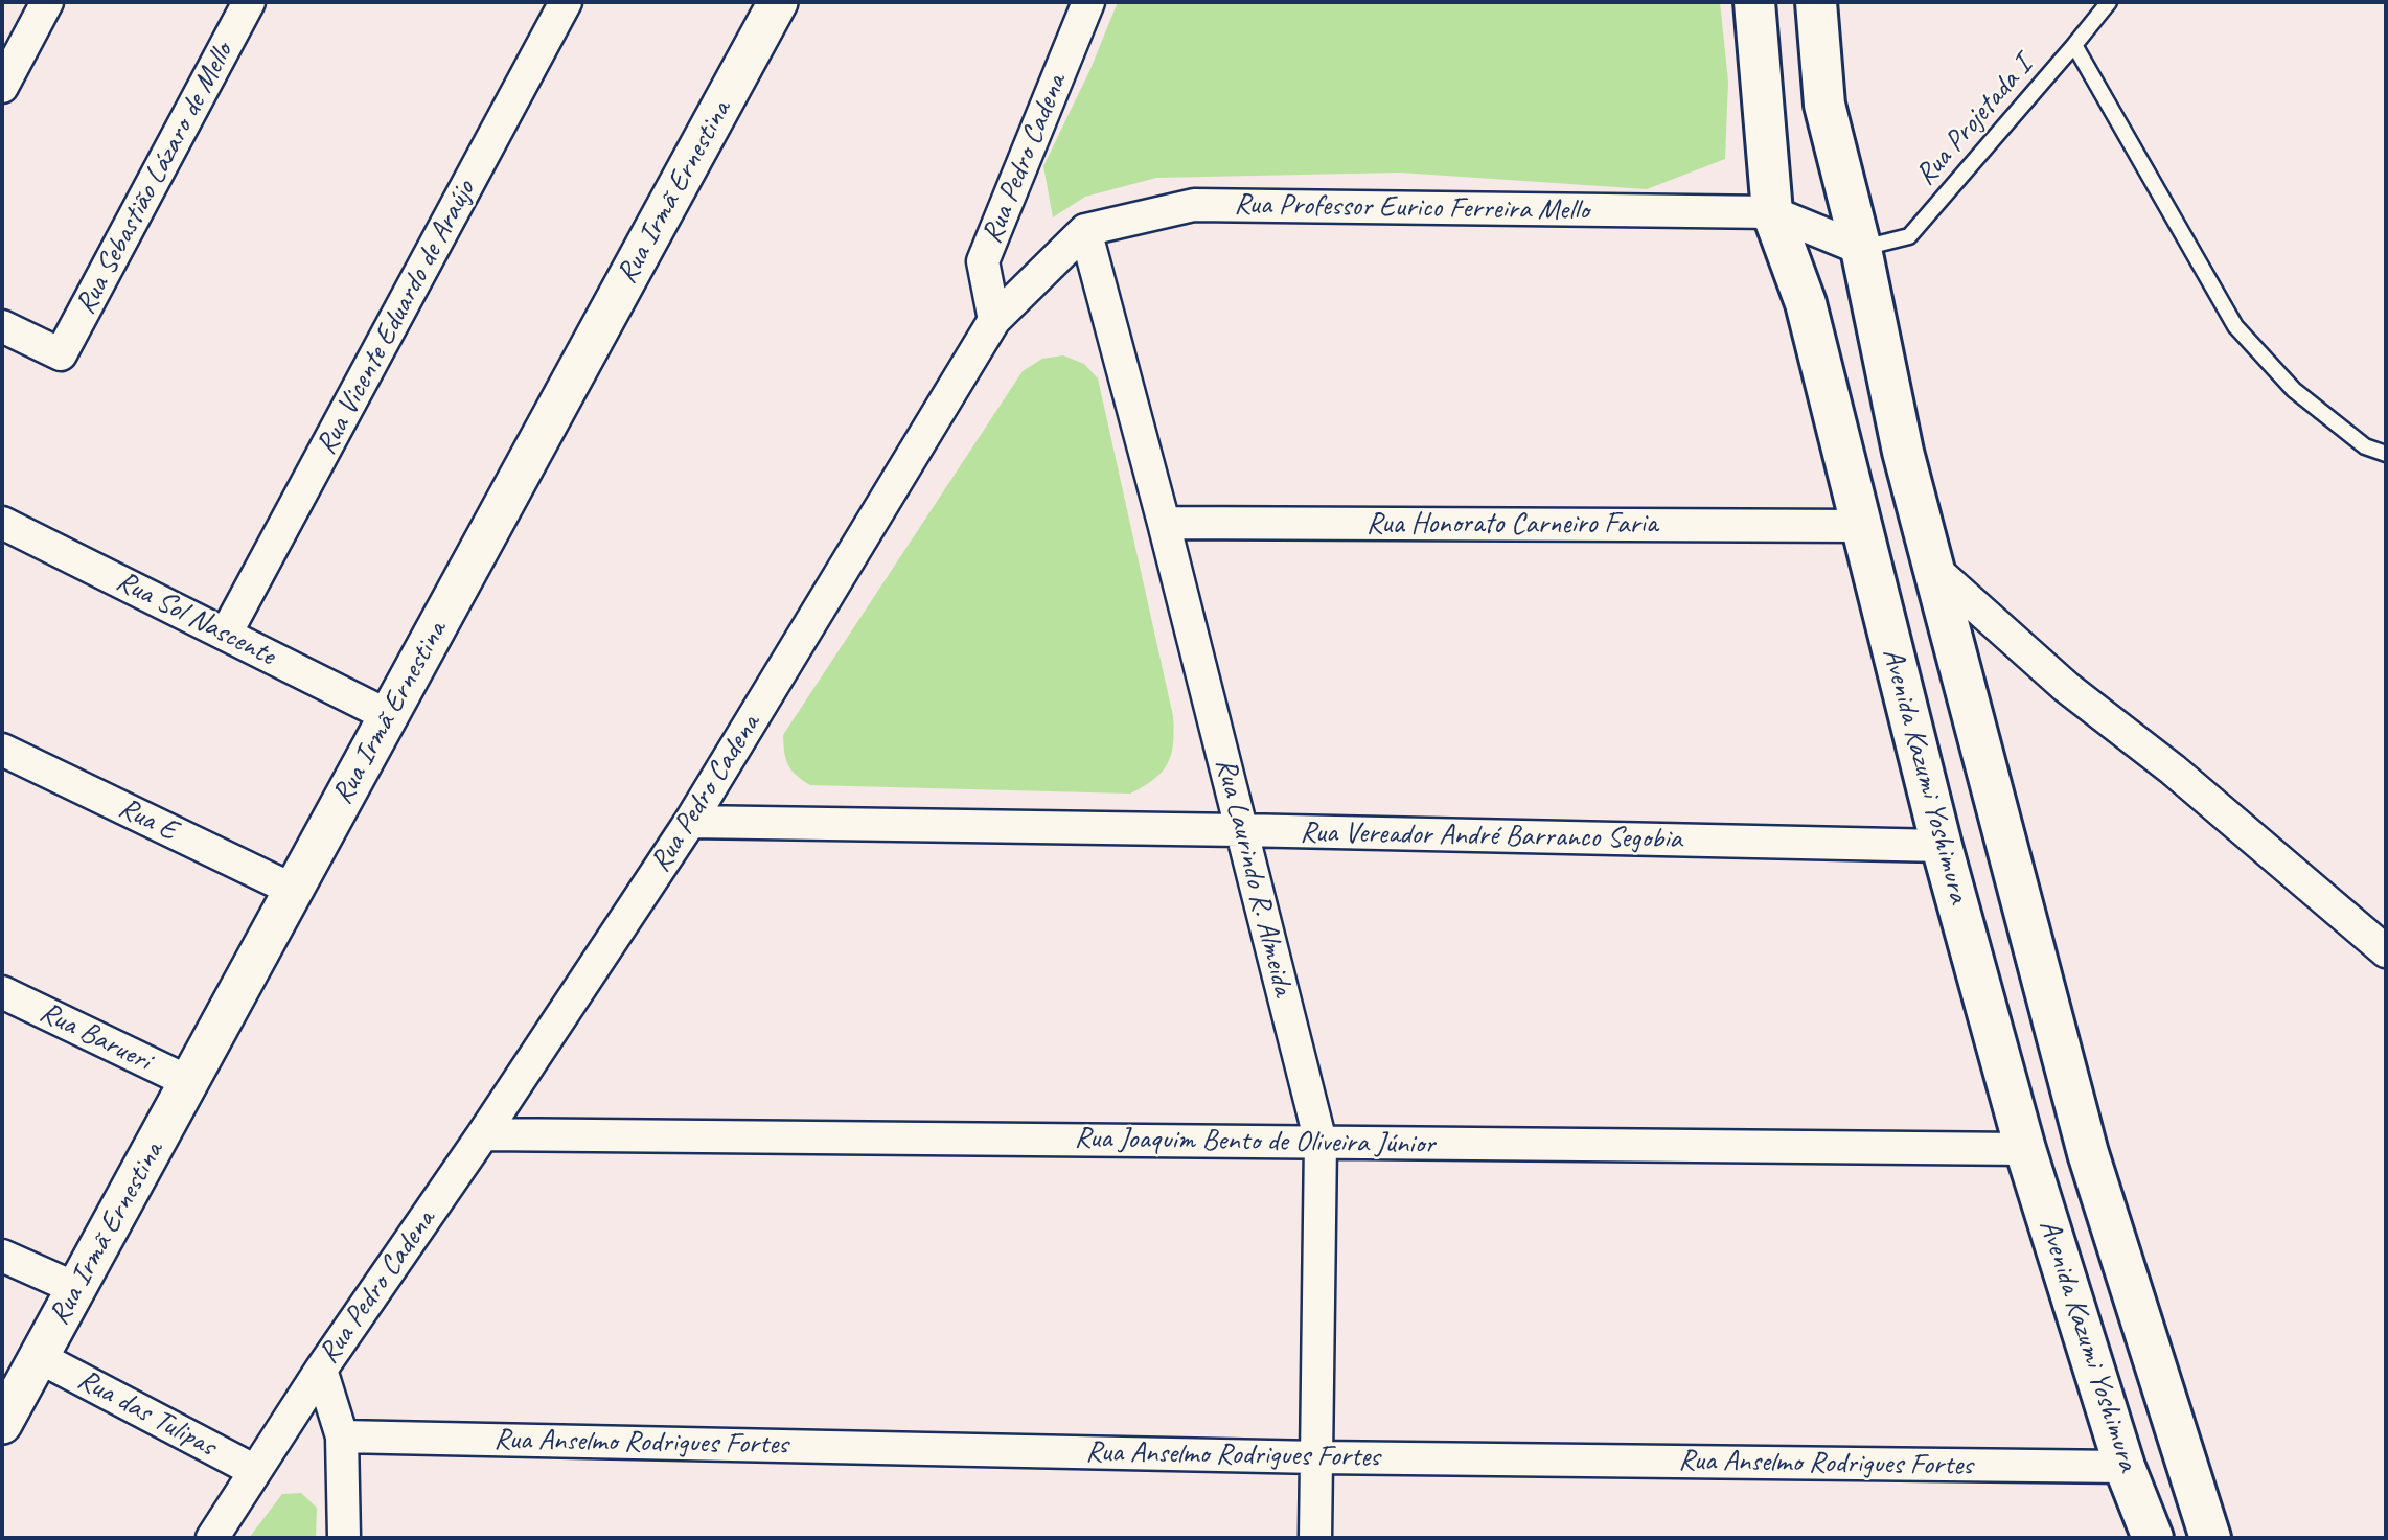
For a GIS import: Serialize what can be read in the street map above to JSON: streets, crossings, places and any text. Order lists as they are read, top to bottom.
{
  "streets": {
    "main road": ["Avenida Kazumi Yoshimura"],
    "street": [
      "Rua Pedro Cadena",
      "Rua Sebastião Lázaro de Mello",
      "Rua Irmã Ernestina",
      "Rua Professor Eurico Ferreira Mello",
      "Rua Vicente Eduardo de Araújo",
      "Rua Honorato Carneiro Faria",
      "Rua Sol Nascente",
      "Rua E",
      "Rua Vereador André Barranco Segobia",
      "Rua Laurindo R. Almeida",
      "Rua Barueri",
      "Rua Joaquim Bento de Oliveira Júnior",
      "Rua das Tulipas",
      "Rua Anselmo Rodrigues Fortes"
    ],
    "lane": ["Rua Projetada I"]
  },
  "crossings": [
    ["Rua Projetada I", "Rua Professor Eurico Ferreira Mello"],
    ["Rua Projetada I", "Avenida Kazumi Yoshimura"],
    ["Rua Pedro Cadena", "Rua Vereador André Barranco Segobia"],
    ["Rua Pedro Cadena", "Rua Joaquim Bento de Oliveira Júnior"],
    ["Rua Pedro Cadena", "Rua das Tulipas"],
    ["Rua Irmã Ernestina", "Rua Sol Nascente"],
    ["Rua Irmã Ernestina", "Rua E"],
    ["Rua Irmã Ernestina", "Rua Barueri"],
    ["Rua Irmã Ernestina", "Rua das Tulipas"],
    ["Rua Professor Eurico Ferreira Mello", "Avenida Kazumi Yoshimura"],
    ["Rua Professor Eurico Ferreira Mello", "Rua Laurindo R. Almeida"],
    ["Rua Vicente Eduardo de Araújo", "Rua Sol Nascente"],
    ["Rua Honorato Carneiro Faria", "Avenida Kazumi Yoshimura"],
    ["Rua Honorato Carneiro Faria", "Rua Laurindo R. Almeida"],
    ["Avenida Kazumi Yoshimura", "Rua Vereador André Barranco Segobia"],
    ["Avenida Kazumi Yoshimura", "Rua Joaquim Bento de Oliveira Júnior"],
    ["Avenida Kazumi Yoshimura", "Rua Anselmo Rodrigues Fortes"],
    ["Rua Vereador André Barranco Segobia", "Rua Laurindo R. Almeida"],
    ["Rua Laurindo R. Almeida", "Rua Joaquim Bento de Oliveira Júnior"],
    ["Rua Laurindo R. Almeida", "Rua Anselmo Rodrigues Fortes"]
  ]
}
